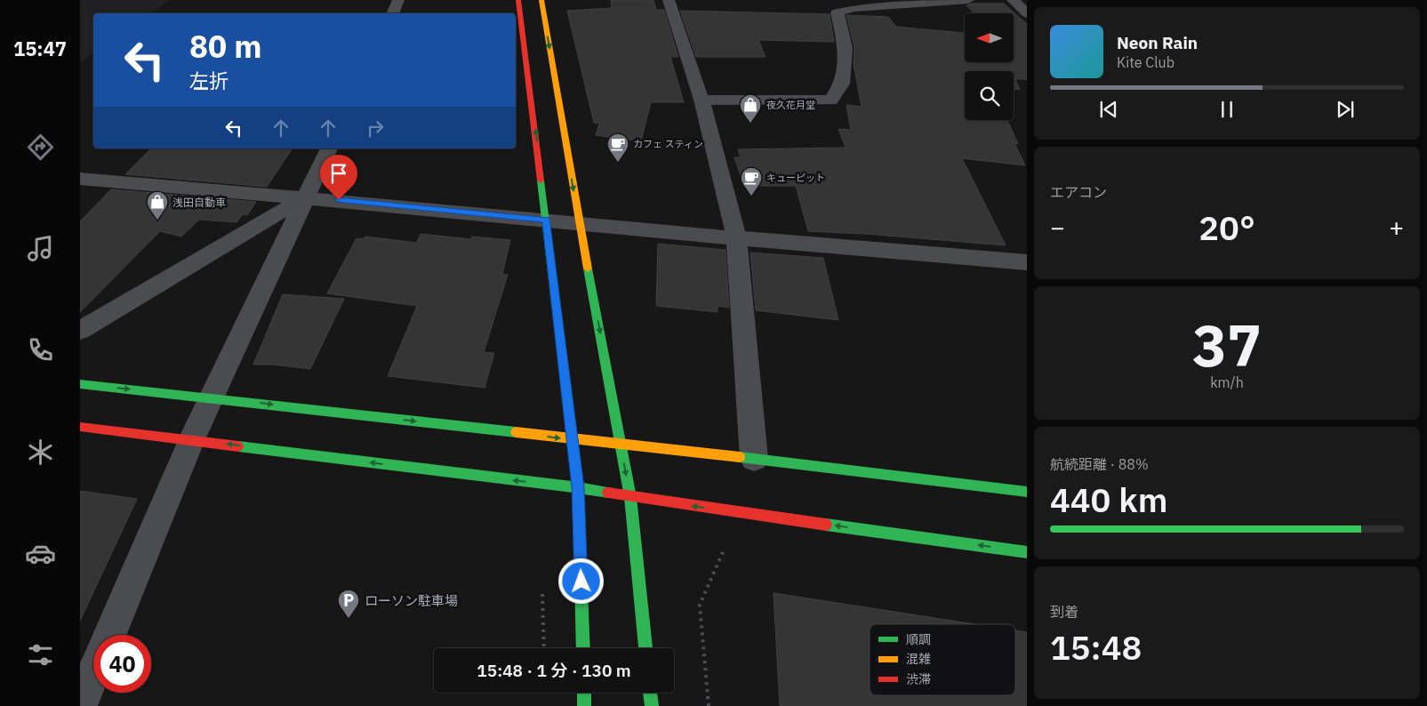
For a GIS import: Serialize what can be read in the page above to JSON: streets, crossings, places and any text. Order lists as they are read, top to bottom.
{
  "places": {
    "shop": ["夜久花月堂", "浅田自動車"],
    "cafe": ["カフェ スティン", "キューピット"],
    "parking": ["ローソン駐車場"]
  },
  "legend": ["順調", "混雑", "渋滞"],
  "north": "left",
  "page": {
    "tabs": "15:47",
    "turn": ["80 m", "左折"],
    "song": ["Neon Rain", "Kite Club"],
    "tile": [
      "エアコン",
      ["37", "km/h"],
      ["航続距離 · 88%", "440 km"],
      ["到着", "15:48"]
    ],
    "heat": ["−", "20°", "+"],
    "limit": "40",
    "trip": "15:48 · 1 分 · 130 m"
  }
}
